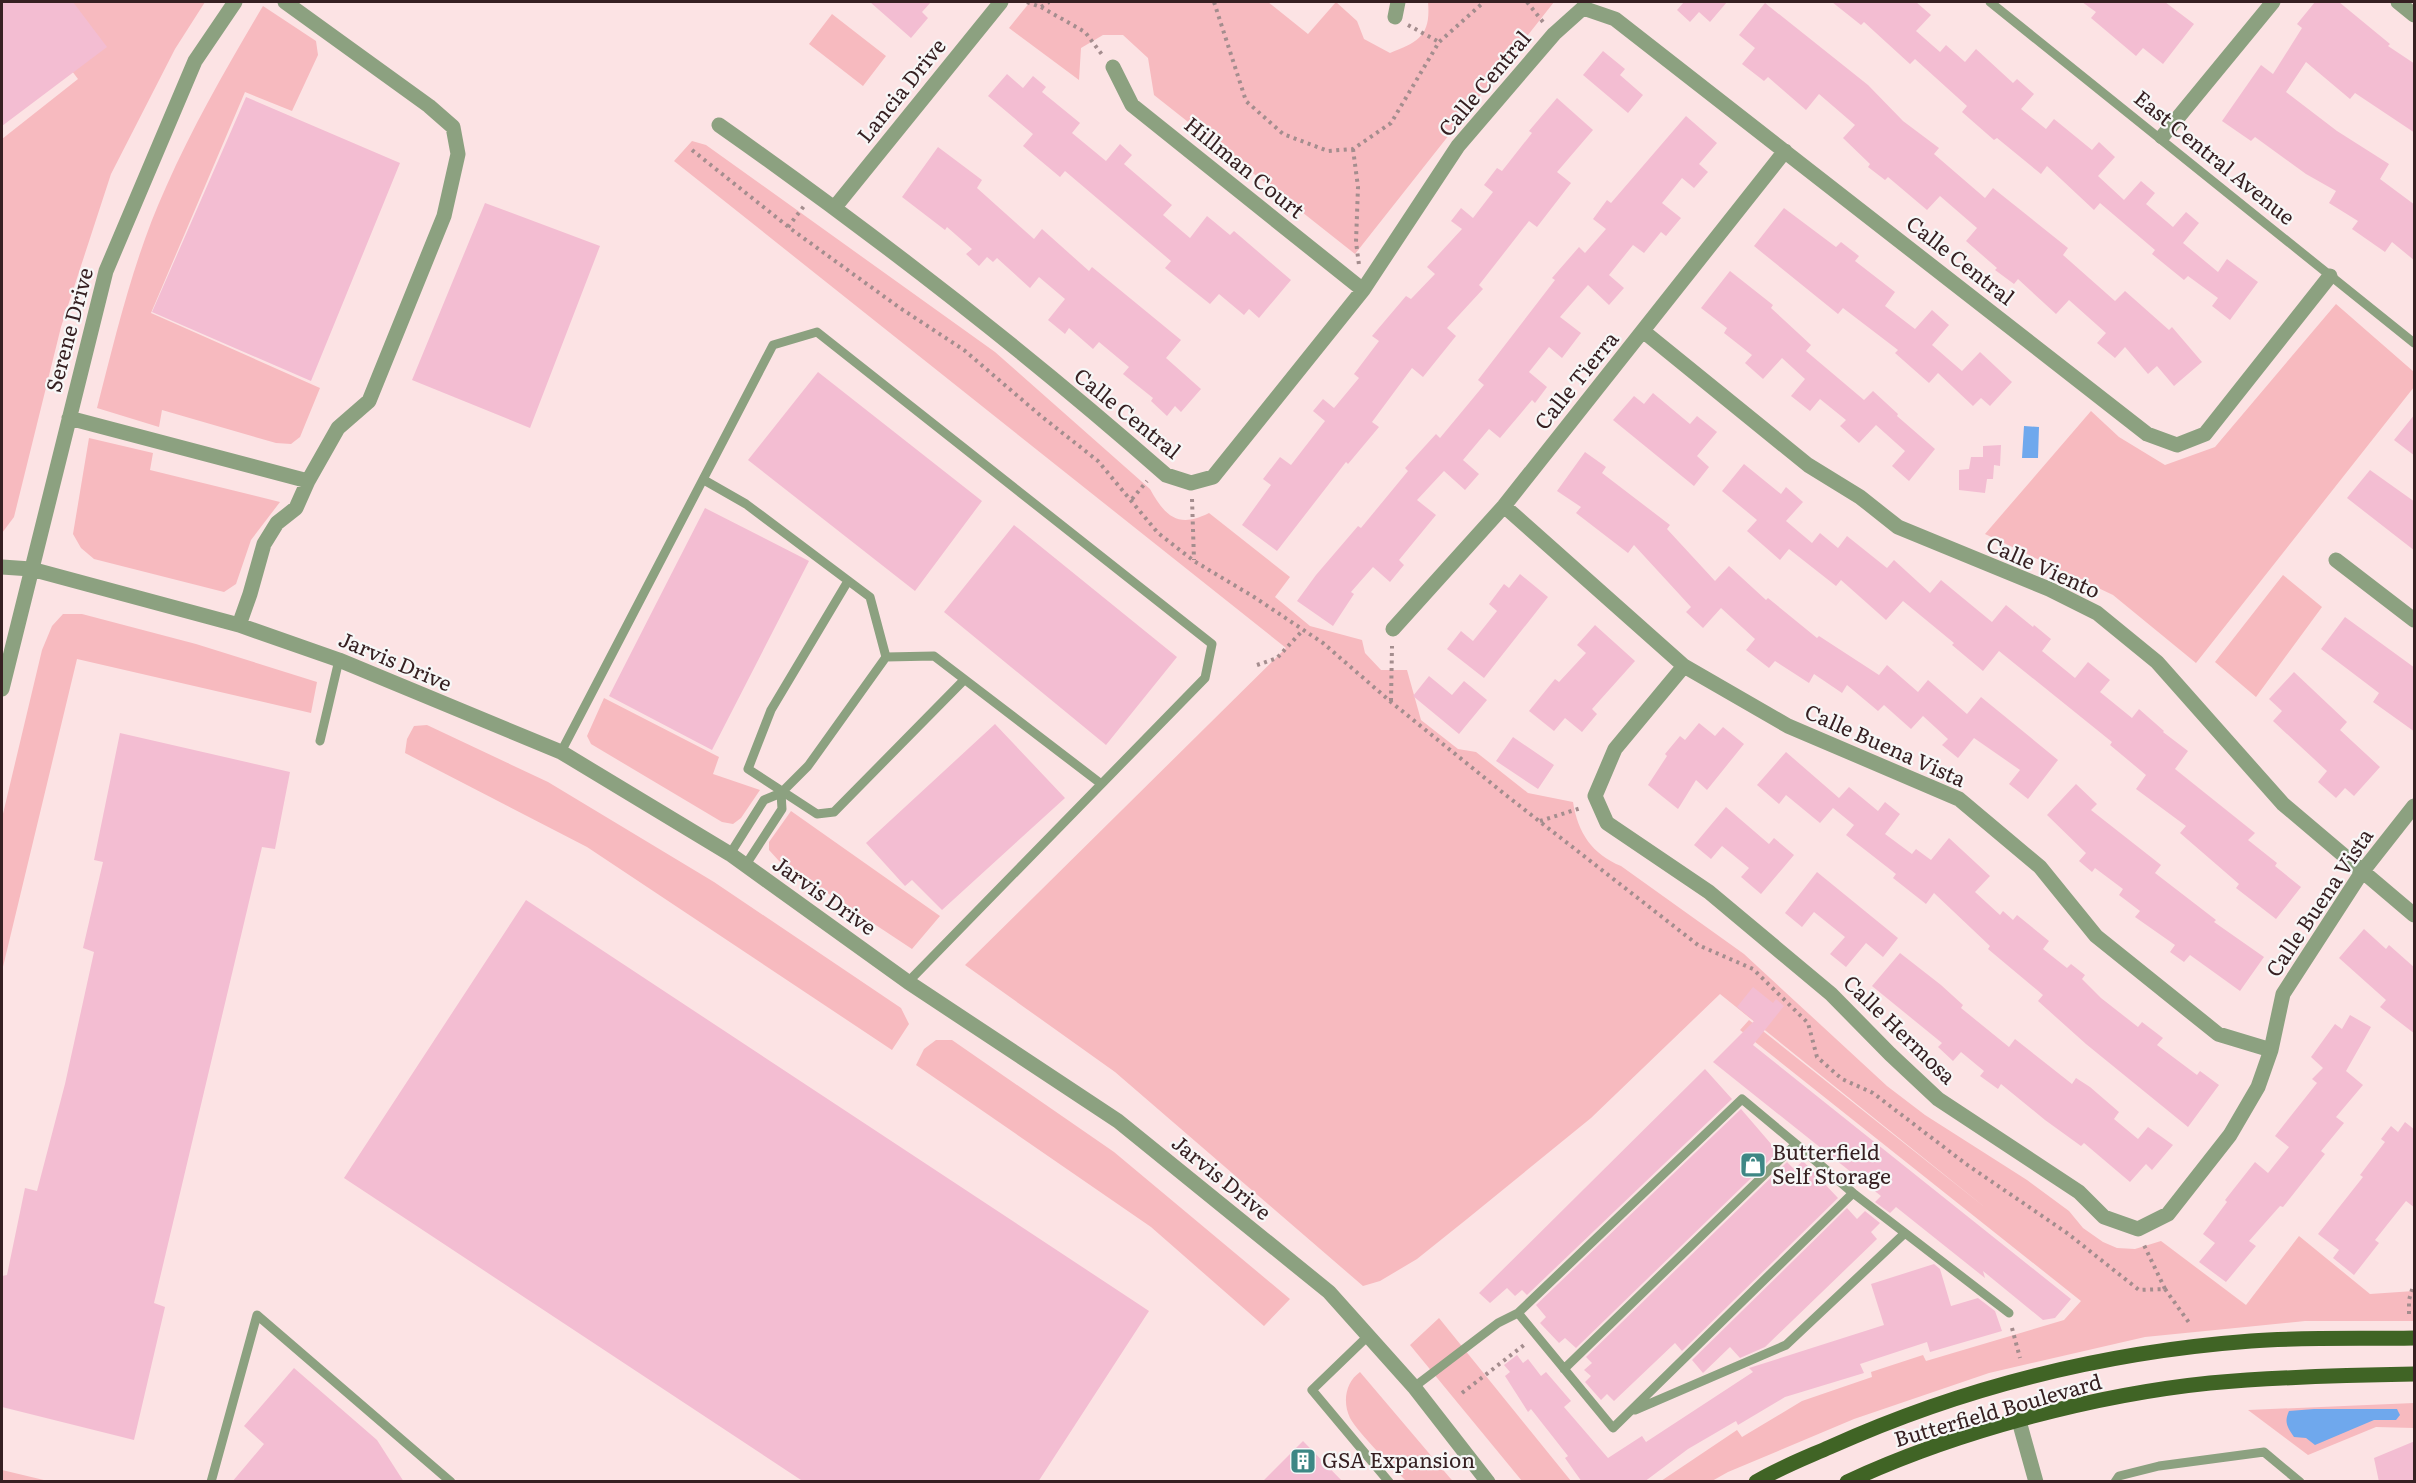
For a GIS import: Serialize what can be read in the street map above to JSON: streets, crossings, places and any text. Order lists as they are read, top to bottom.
{
  "streets": {
    "main road": ["Butterfield Boulevard"],
    "street": [
      "Calle Central",
      "Lancia Drive",
      "Hillman Court",
      "Serene Drive",
      "Calle Tierra",
      "Calle Viento",
      "Jarvis Drive",
      "Calle Buena Vista",
      "Calle Hermosa"
    ],
    "lane": ["East Central Avenue"]
  },
  "crossings": [
    ["Calle Central", "Lancia Drive"],
    ["Calle Central", "East Central Avenue"],
    ["Calle Central", "Hillman Court"],
    ["Calle Central", "Calle Tierra"],
    ["Serene Drive", "Jarvis Drive"],
    ["Calle Tierra", "Calle Viento"],
    ["Calle Tierra", "Calle Buena Vista"],
    ["Calle Viento", "Calle Buena Vista"]
  ],
  "places": {
    "shop": ["Butterfield Self Storage"],
    "building": ["GSA Expansion"]
  }
}
